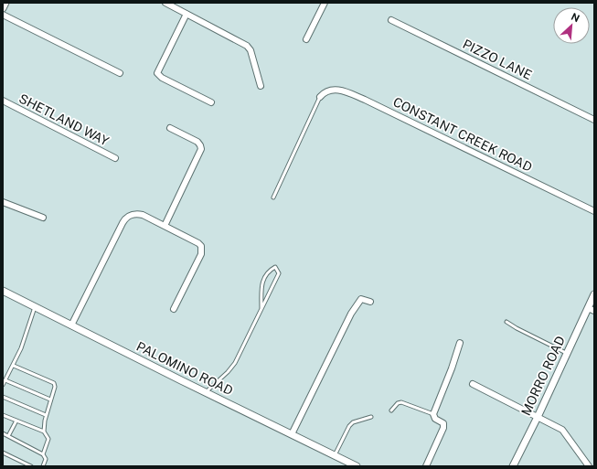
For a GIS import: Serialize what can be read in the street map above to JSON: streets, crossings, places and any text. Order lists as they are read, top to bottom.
{
  "streets": {
    "street": [
      "PIZZO LANE",
      "SHETLAND WAY",
      "CONSTANT CREEK ROAD",
      "PALOMINO ROAD",
      "MORRO ROAD"
    ]
  },
  "north": "top right"
}
